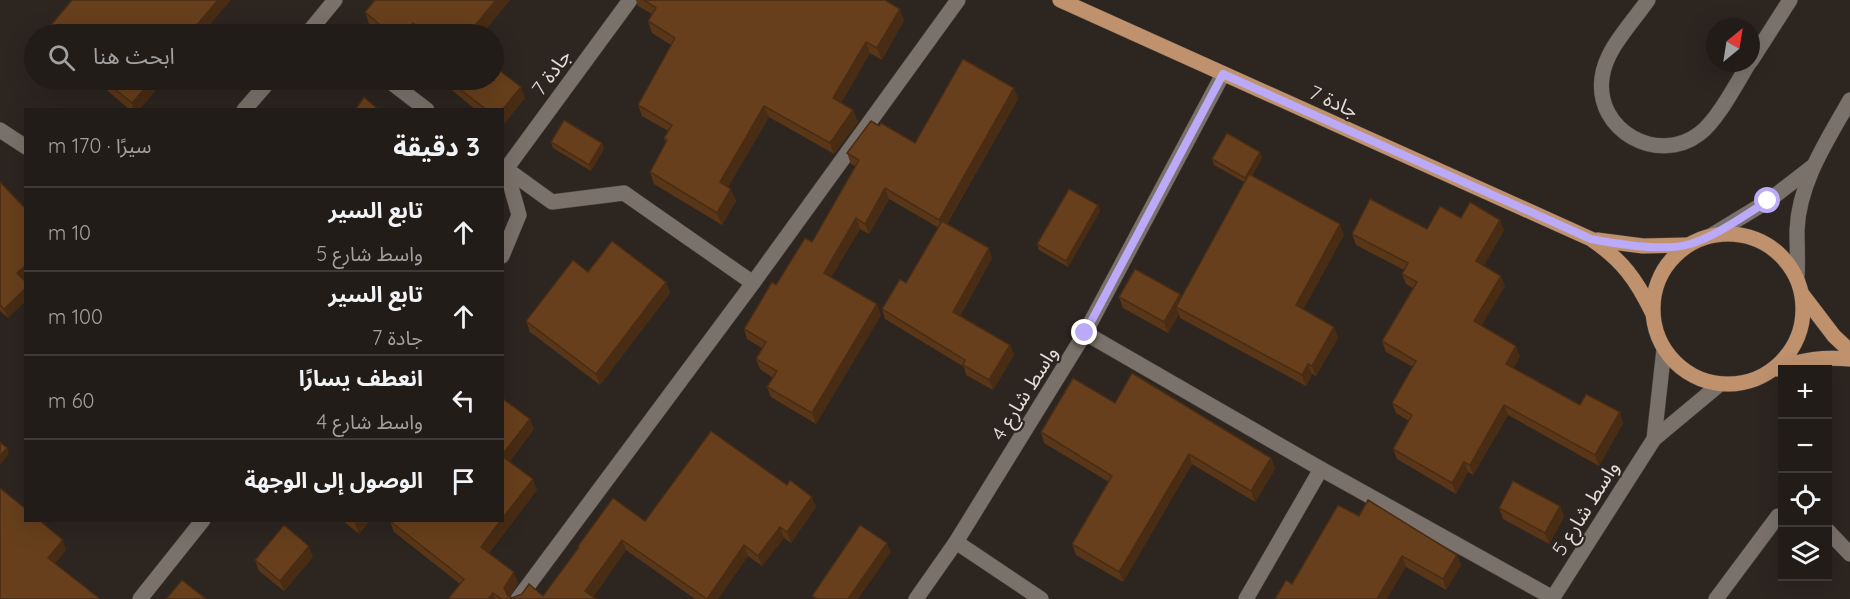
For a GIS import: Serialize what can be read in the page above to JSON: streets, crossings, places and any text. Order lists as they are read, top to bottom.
{
  "streets": {
    "main road": ["جادة 7"],
    "street": ["واسط شارع 4", "واسط شارع 5"]
  },
  "crossings": [
    ["جادة 7", "واسط شارع 4"],
    ["جادة 7", "واسط شارع 5"]
  ],
  "north": "top right",
  "page": {
    "search": "ابحث هنا",
    "heading": ["3 دقيقة", "سيرًا · 170 m"],
    "list": [
      ["تابع السير", "واسط شارع 5", "10 m"],
      ["تابع السير", "جادة 7", "100 m"],
      ["انعطف يسارًا", "واسط شارع 4", "60 m"],
      "الوصول إلى الوجهة"
    ],
    "map_buttons": ["+", "−"]
  }
}
